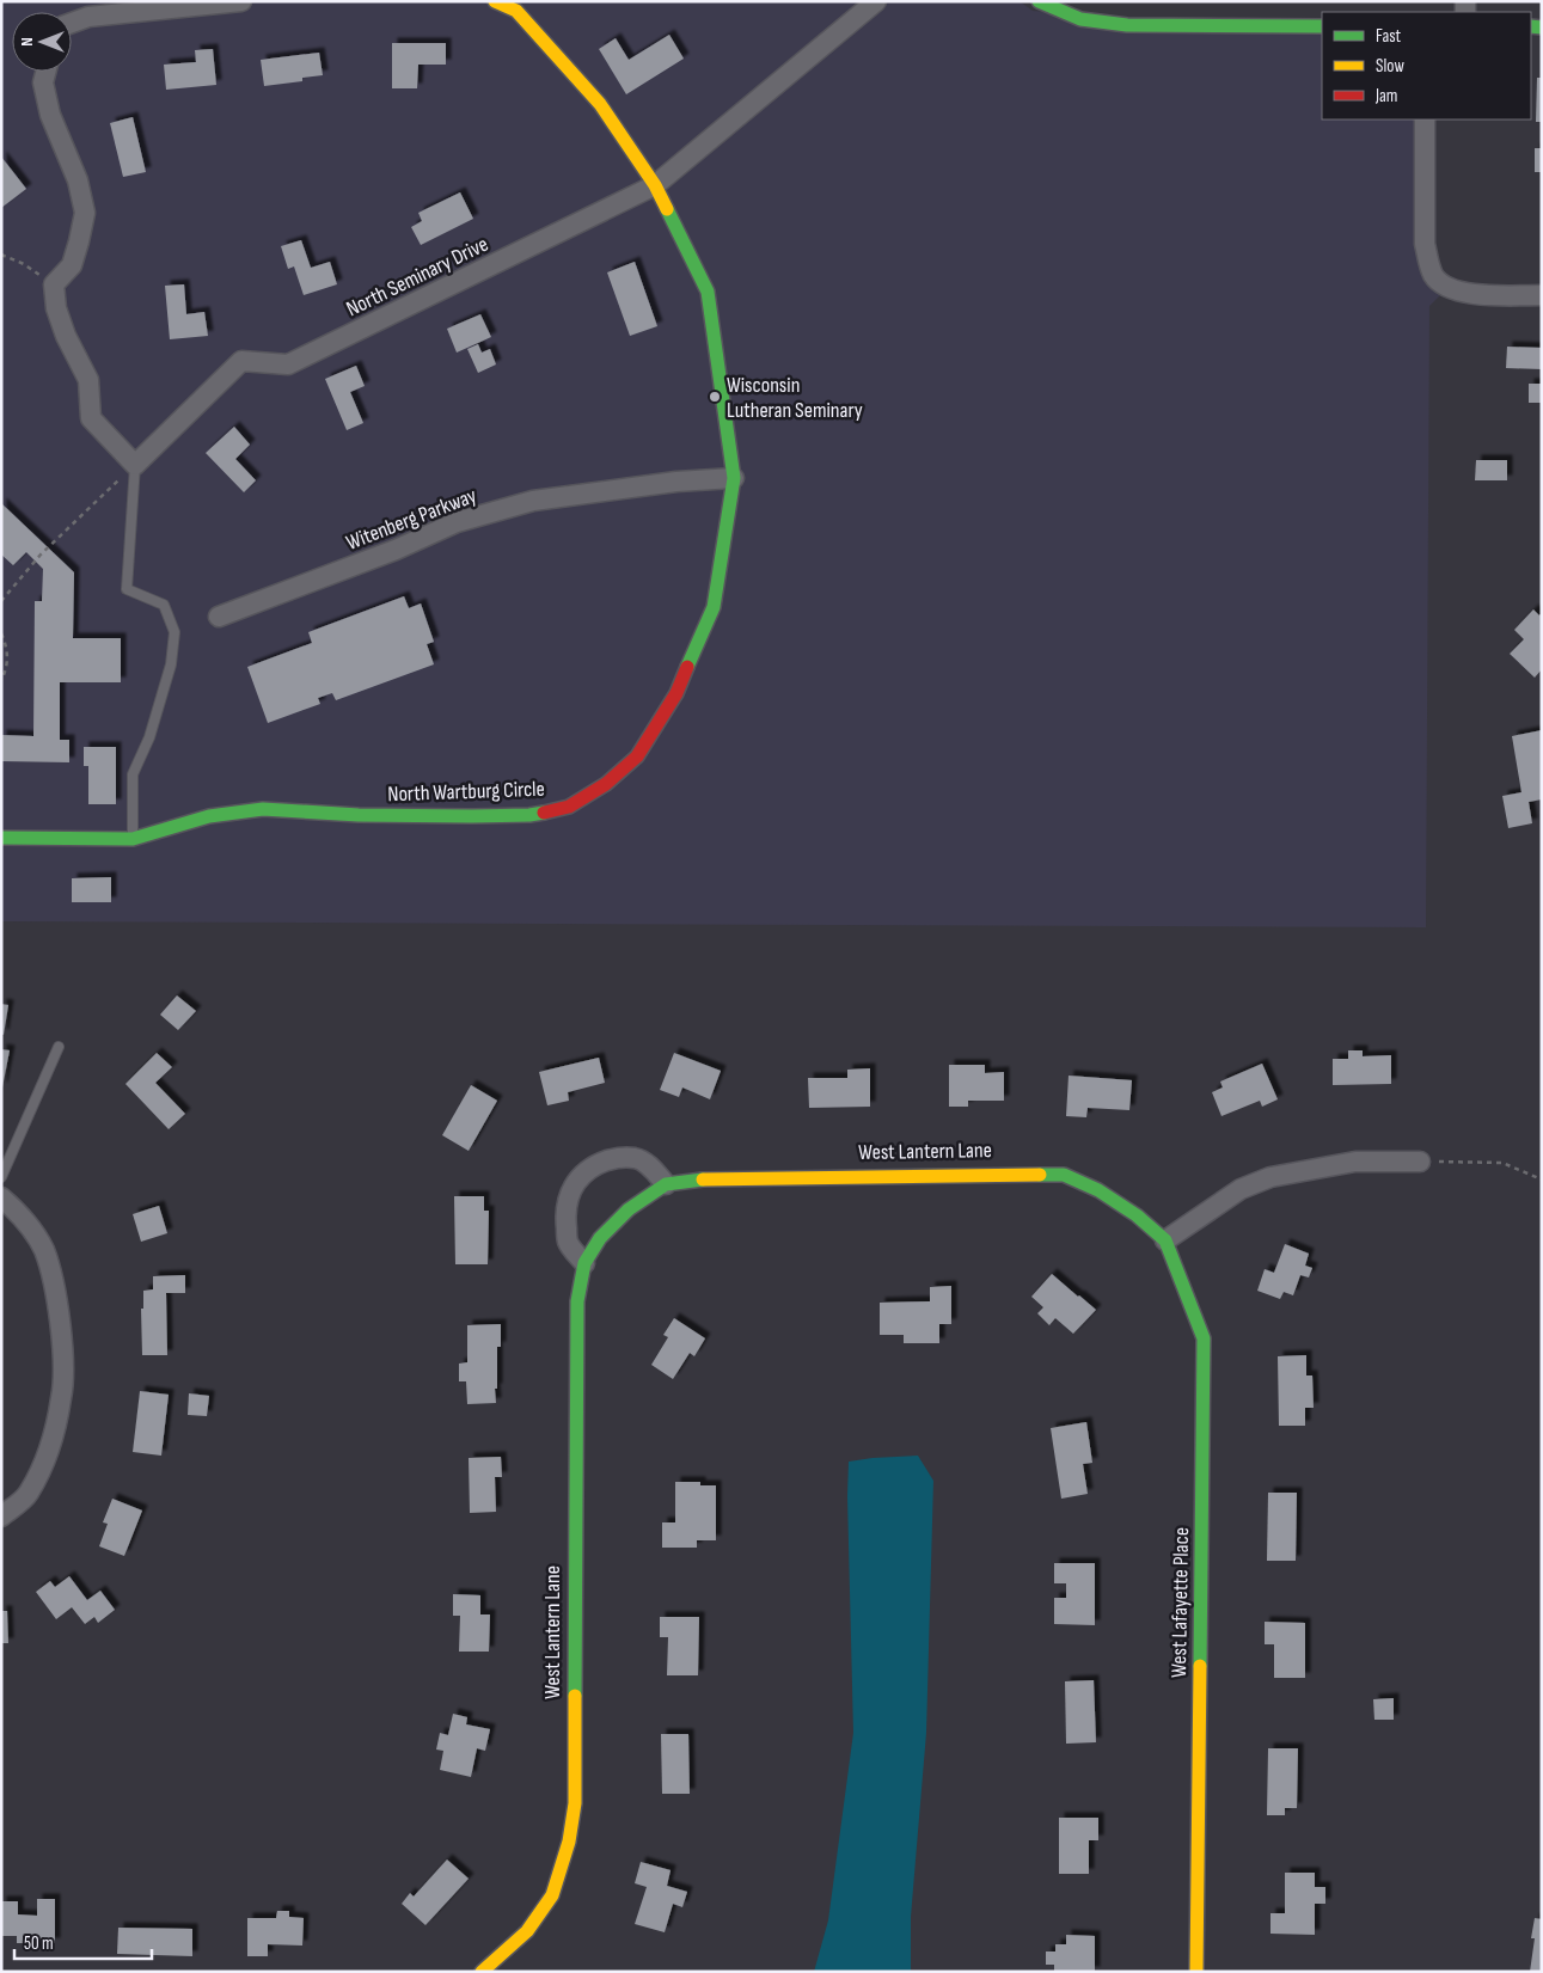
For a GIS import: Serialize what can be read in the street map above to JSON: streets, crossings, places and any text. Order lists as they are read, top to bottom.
{
  "streets": {
    "street": [
      "North Seminary Drive",
      "Witenberg Parkway",
      "North Wartburg Circle",
      "West Lantern Lane",
      "West Lafayette Place"
    ]
  },
  "crossings": [
    ["North Seminary Drive", "North Wartburg Circle"],
    ["Witenberg Parkway", "North Wartburg Circle"],
    ["West Lantern Lane", "West Lafayette Place"]
  ],
  "places": ["Wisconsin Lutheran Seminary"],
  "legend": ["Fast", "Slow", "Jam"],
  "scale_bar": "50 m",
  "north": "left"
}
